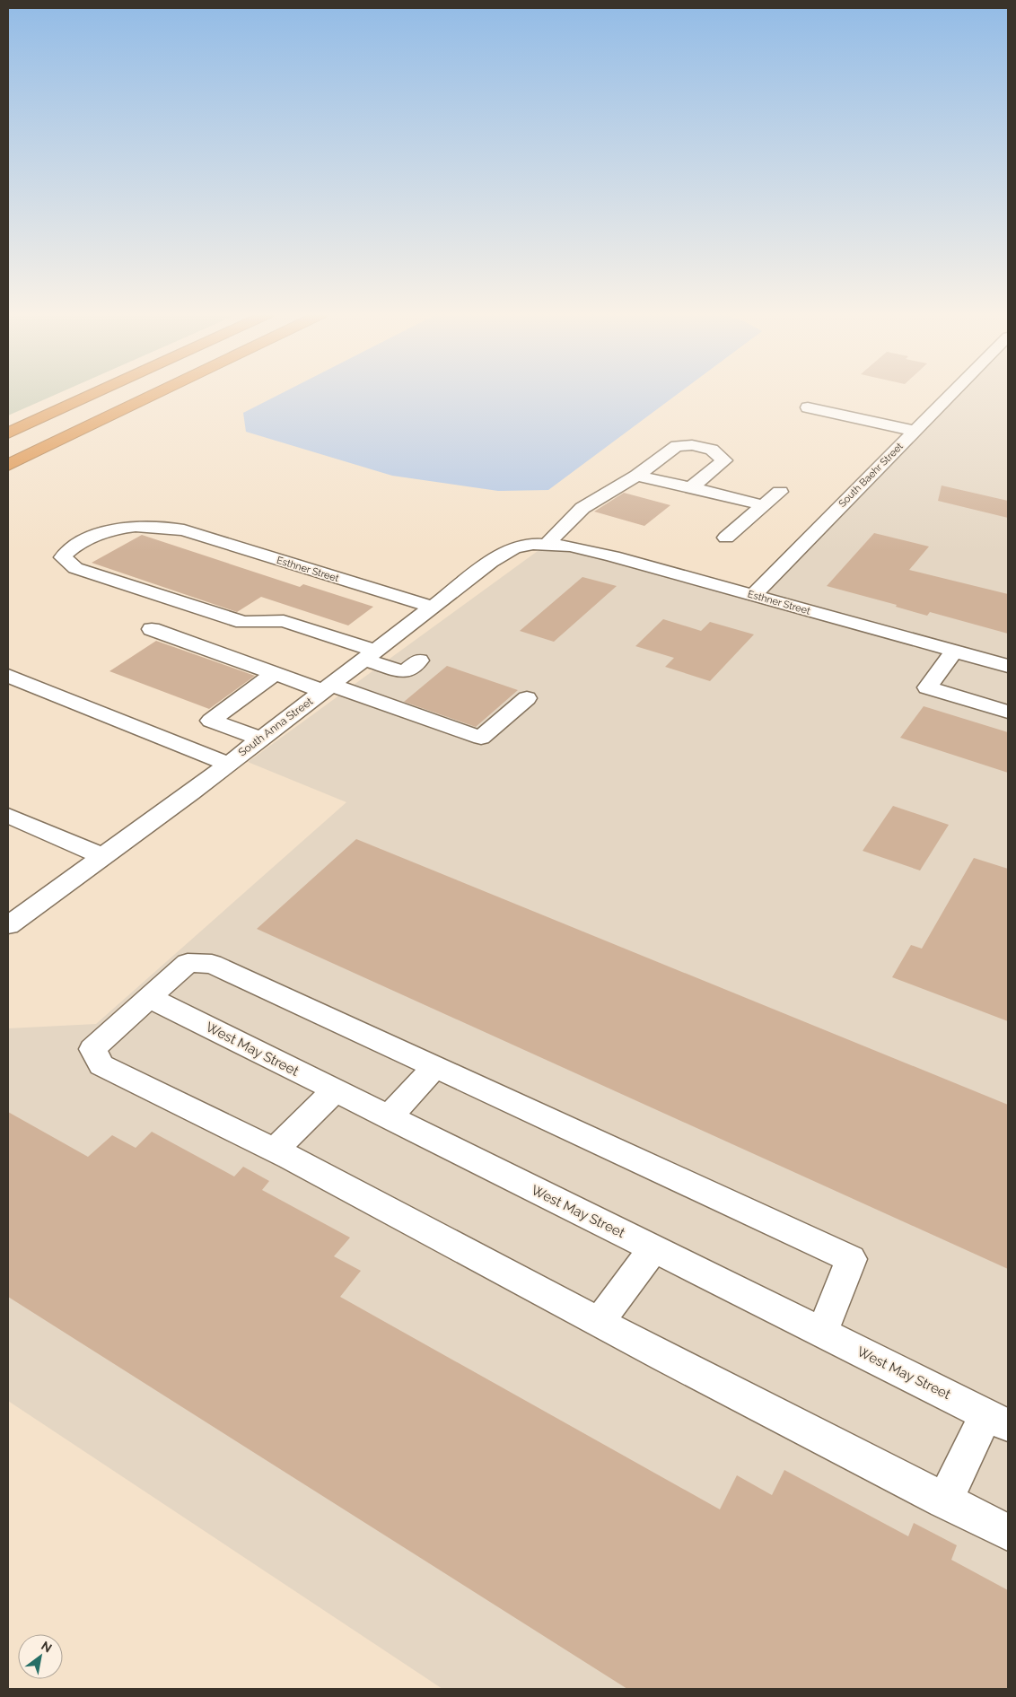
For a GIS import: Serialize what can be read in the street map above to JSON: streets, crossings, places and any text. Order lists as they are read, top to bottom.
{
  "streets": {
    "street": [
      "South Baehr Street",
      "Esthner Street",
      "South Anna Street",
      "West May Street"
    ]
  },
  "crossings": [
    ["South Baehr Street", "Esthner Street"],
    ["Esthner Street", "South Anna Street"]
  ],
  "north": "top right"
}
